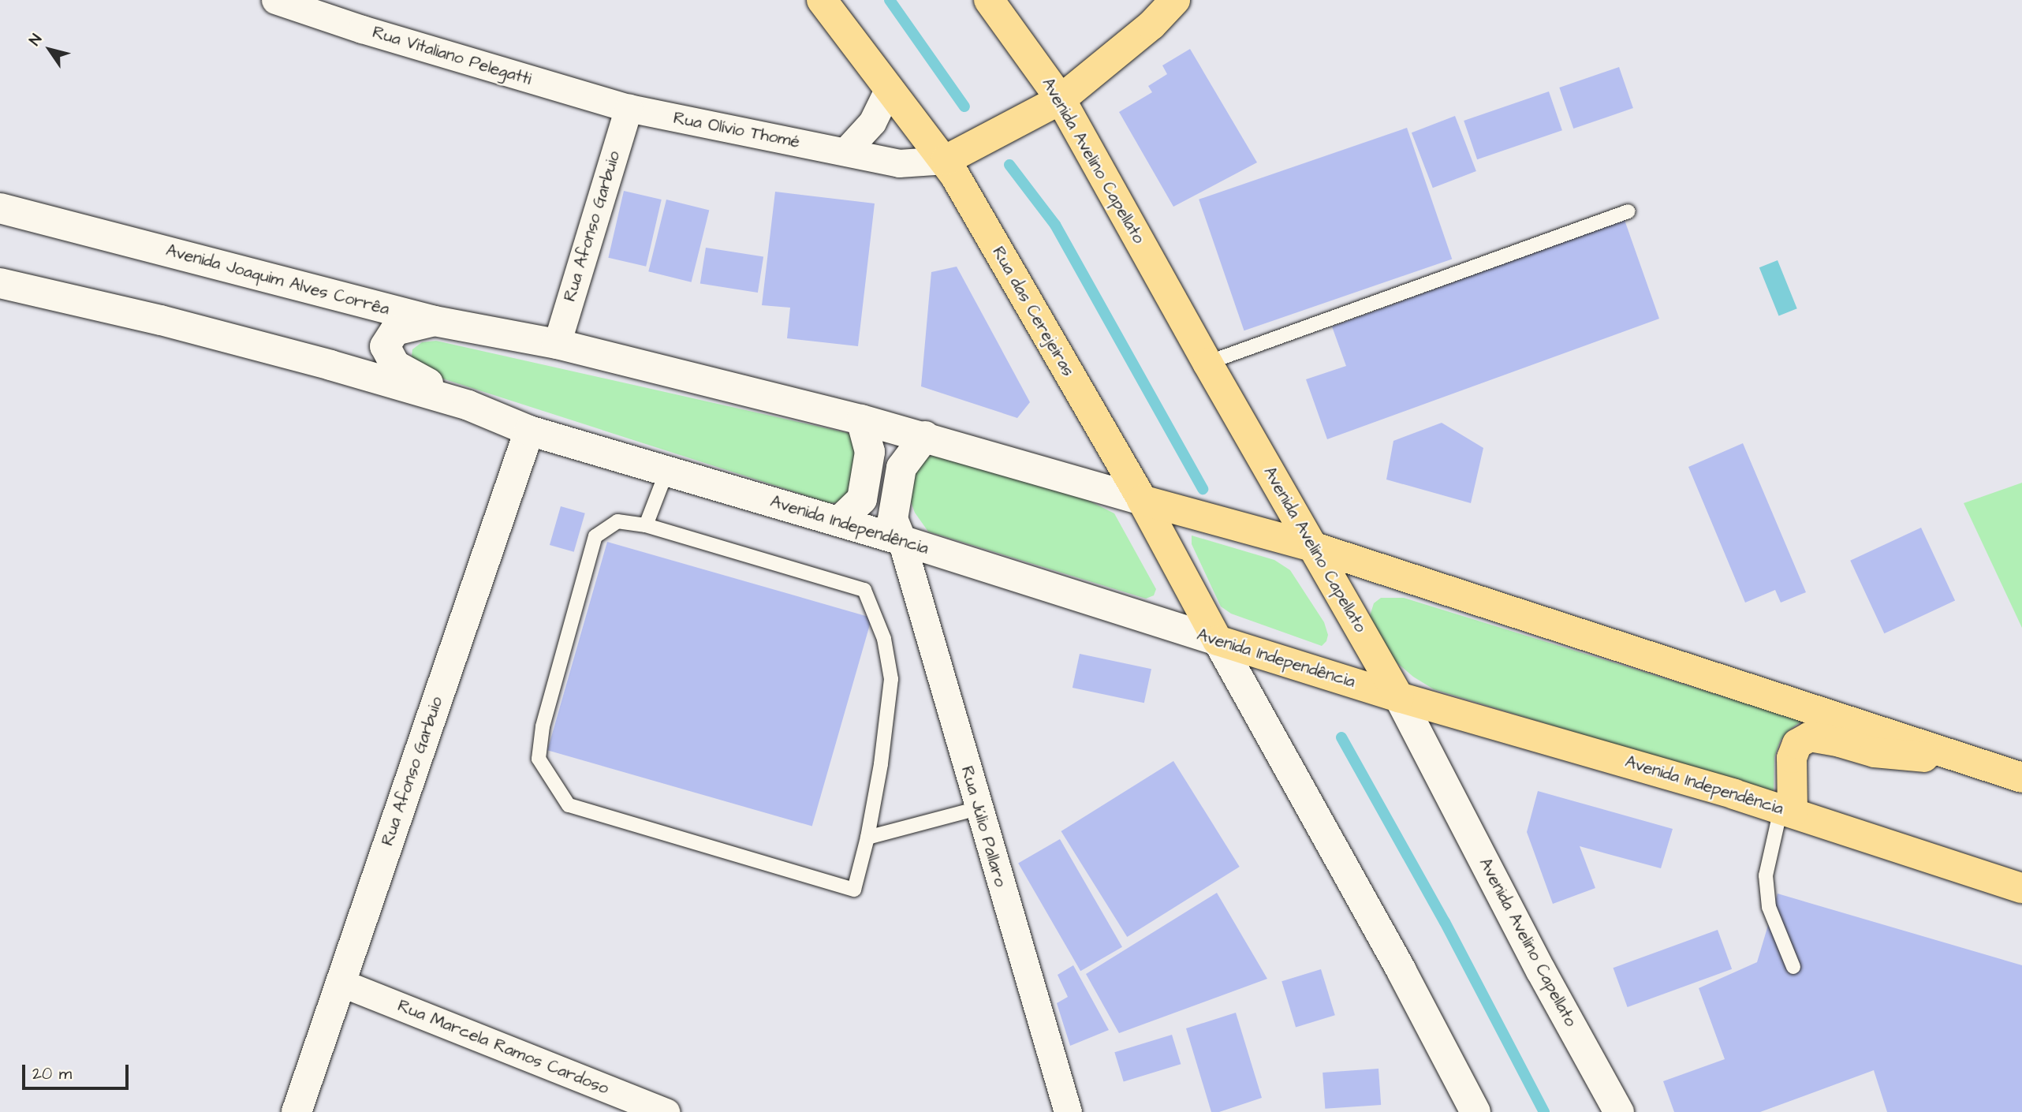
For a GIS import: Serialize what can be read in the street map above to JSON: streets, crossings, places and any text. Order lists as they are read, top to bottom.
{
  "streets": {
    "main road": [
      "Rua Olívio Thomé",
      "Avenida Avelino Capellato",
      "Rua Afonso Garbuio",
      "Avenida Joaquim Alves Corrêa",
      "Rua das Cerejeiras",
      "Avenida Independência"
    ],
    "street": ["Rua Vitaliano Pelegatti", "Rua Júlio Pallaro", "Rua Marcela Ramos Cardoso"]
  },
  "crossings": [
    ["Rua Vitaliano Pelegatti", "Rua Olívio Thomé"],
    ["Rua Vitaliano Pelegatti", "Rua Afonso Garbuio"],
    ["Rua Olívio Thomé", "Avenida Avelino Capellato"],
    ["Rua Olívio Thomé", "Rua Afonso Garbuio"],
    ["Rua Olívio Thomé", "Rua das Cerejeiras"],
    ["Avenida Avelino Capellato", "Avenida Independência"],
    ["Rua Afonso Garbuio", "Avenida Joaquim Alves Corrêa"],
    ["Rua Afonso Garbuio", "Avenida Independência"],
    ["Rua Afonso Garbuio", "Rua Marcela Ramos Cardoso"],
    ["Rua das Cerejeiras", "Avenida Independência"],
    ["Avenida Independência", "Rua Júlio Pallaro"]
  ],
  "scale_bar": "20 m",
  "north": "top left"
}
